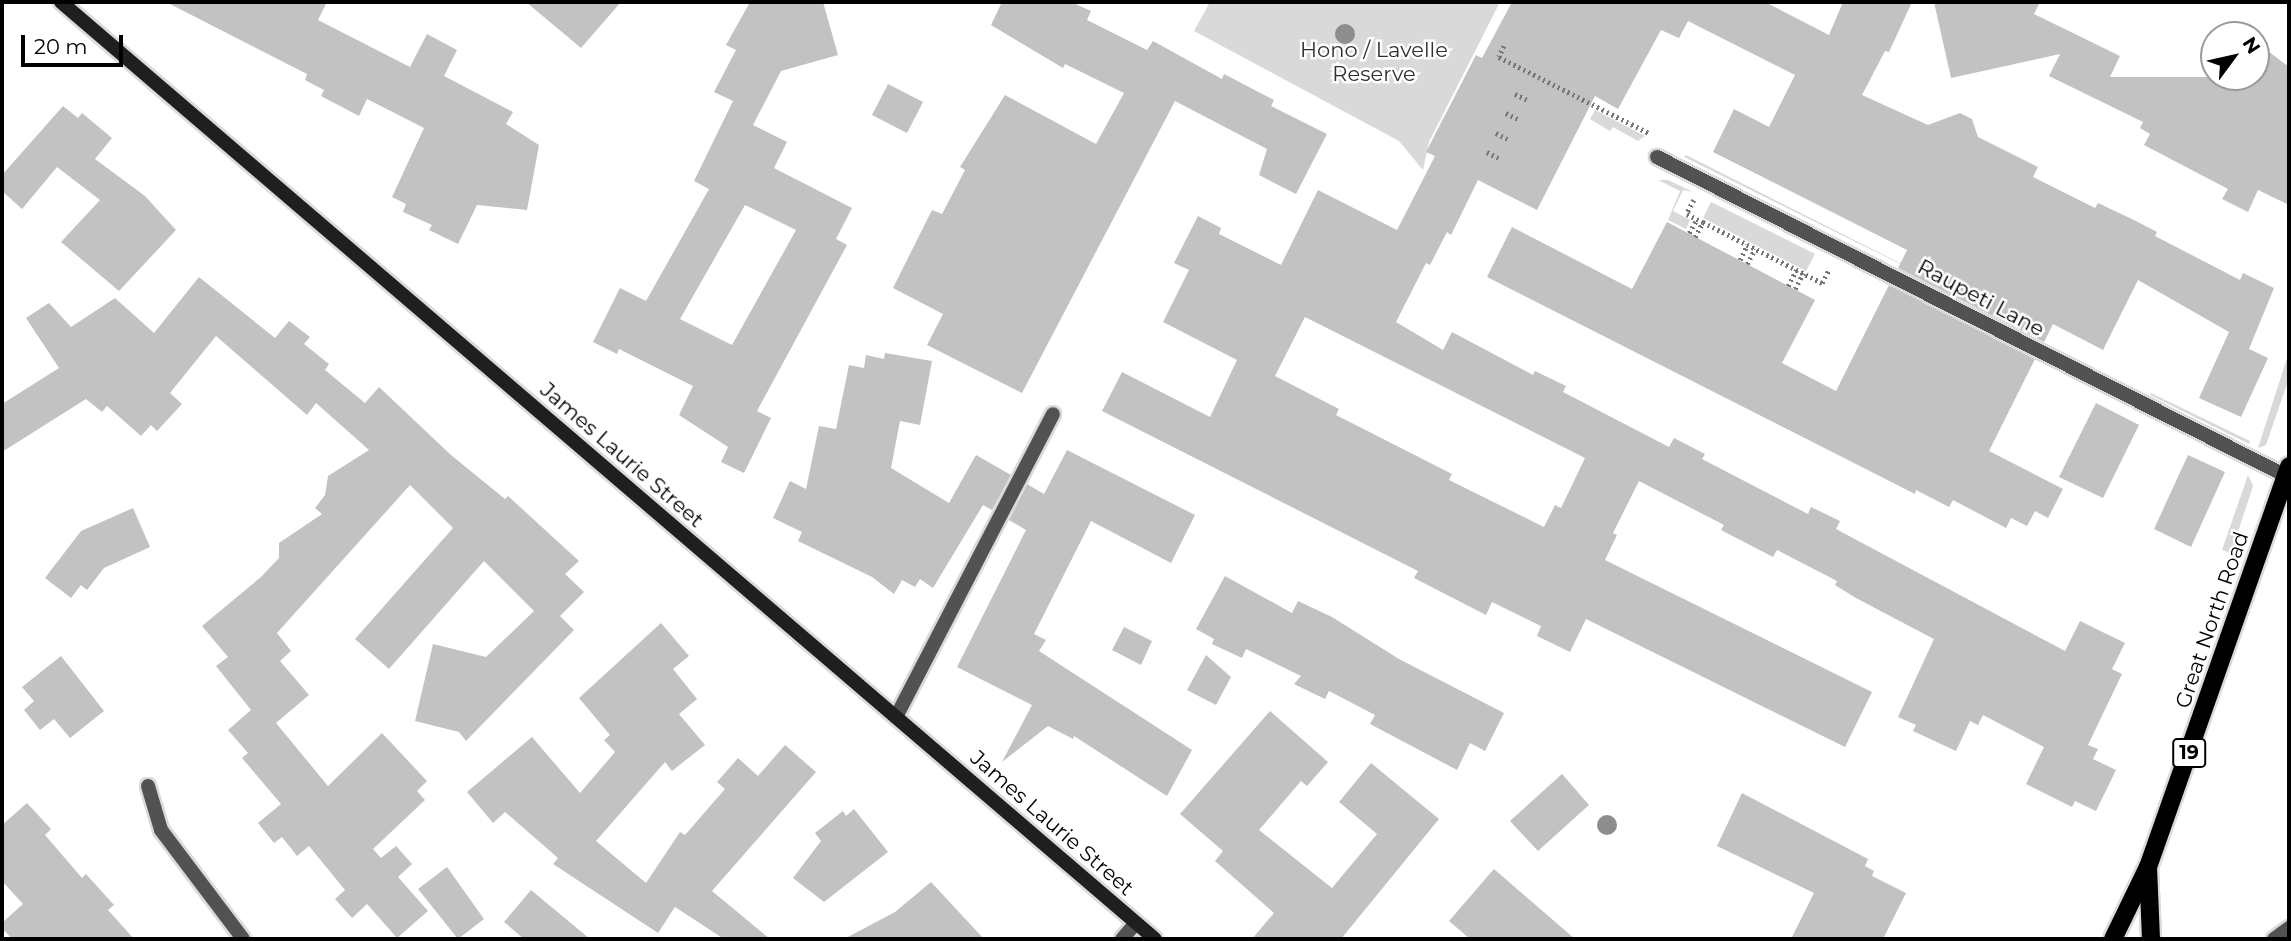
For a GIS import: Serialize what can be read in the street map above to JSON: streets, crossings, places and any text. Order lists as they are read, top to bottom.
{
  "streets": {
    "main road": ["Great North Road", "19"],
    "street": ["Raupeti Lane", "James Laurie Street"]
  },
  "crossings": [
    ["Raupeti Lane", "Great North Road"]
  ],
  "parks": ["Hono / Lavelle Reserve"],
  "scale_bar": "20 m",
  "north": "top right"
}
